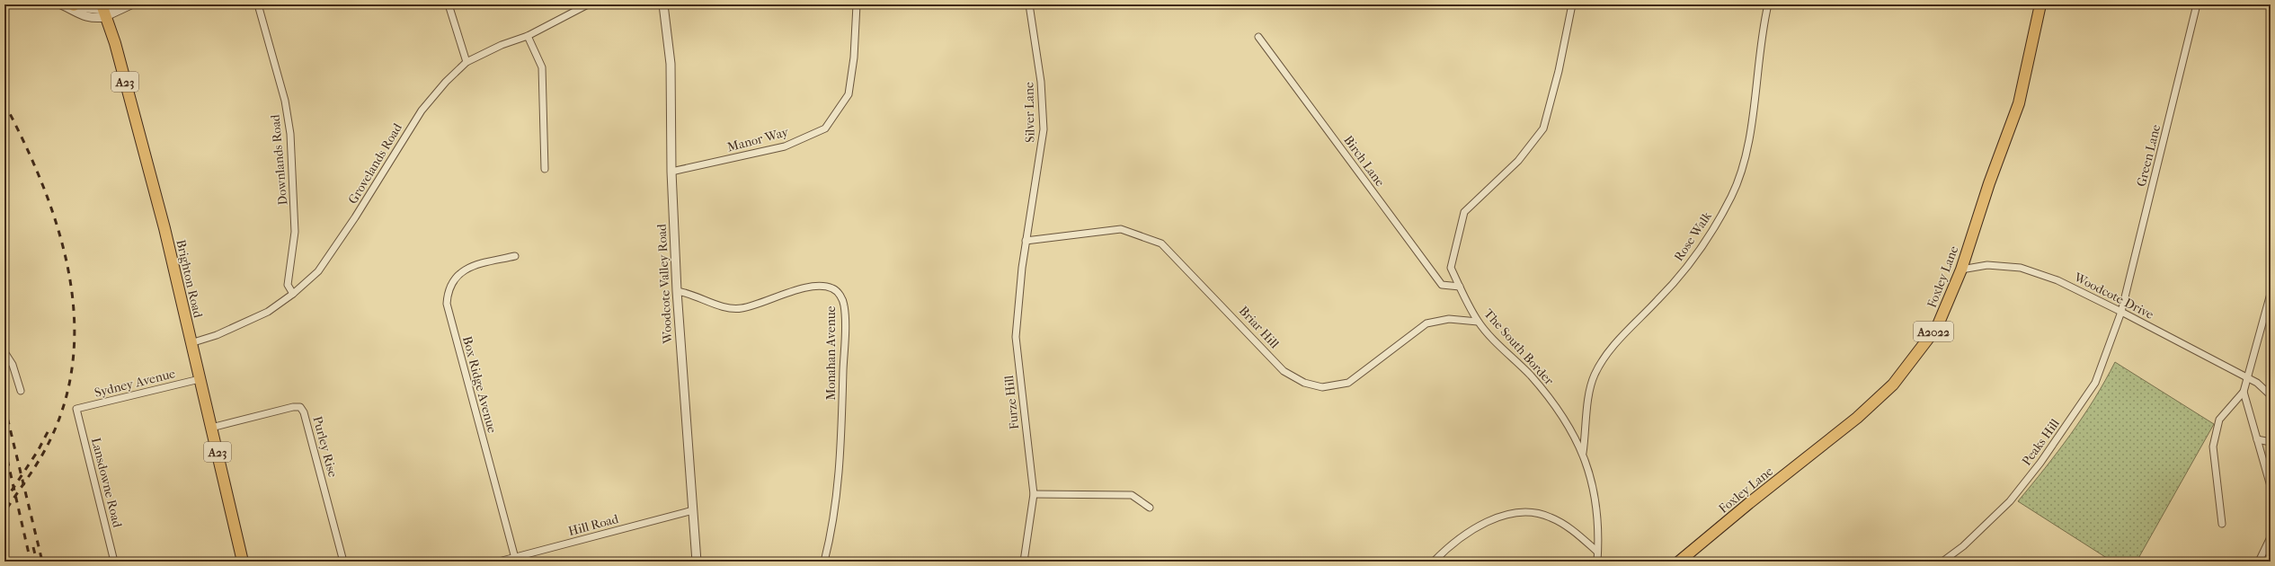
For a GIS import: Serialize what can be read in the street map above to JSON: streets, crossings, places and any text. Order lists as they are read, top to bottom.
{
  "streets": {
    "main road": [
      "A23",
      "Foxley Lane",
      "Brighton Road",
      "A2022"
    ],
    "street": [
      "Silver Lane",
      "Manor Way",
      "Green Lane",
      "Downlands Road",
      "Birch Lane",
      "Grovelands Road",
      "Rose Walk",
      "Woodcote Valley Road",
      "Woodcote Drive",
      "Briar Hill",
      "The South Border",
      "Monahan Avenue",
      "Sydney Avenue",
      "Box Ridge Avenue",
      "Furze Hill",
      "Peaks Hill",
      "Purley Rise",
      "Lansdowne Road",
      "Hill Road"
    ]
  },
  "crossings": [
    ["Silver Lane", "Briar Hill"],
    ["Silver Lane", "Furze Hill"],
    ["Manor Way", "Woodcote Valley Road"],
    ["Green Lane", "Woodcote Drive"],
    ["Green Lane", "Peaks Hill"],
    ["Downlands Road", "Grovelands Road"],
    ["Birch Lane", "The South Border"],
    ["Grovelands Road", "Brighton Road"],
    ["Rose Walk", "The South Border"],
    ["Foxley Lane", "Woodcote Drive"],
    ["Brighton Road", "Sydney Avenue"],
    ["Brighton Road", "Purley Rise"],
    ["Woodcote Valley Road", "Monahan Avenue"],
    ["Woodcote Valley Road", "Hill Road"],
    ["Woodcote Drive", "Peaks Hill"],
    ["Briar Hill", "The South Border"],
    ["Briar Hill", "Furze Hill"],
    ["Sydney Avenue", "Lansdowne Road"],
    ["Box Ridge Avenue", "Hill Road"]
  ]
}
